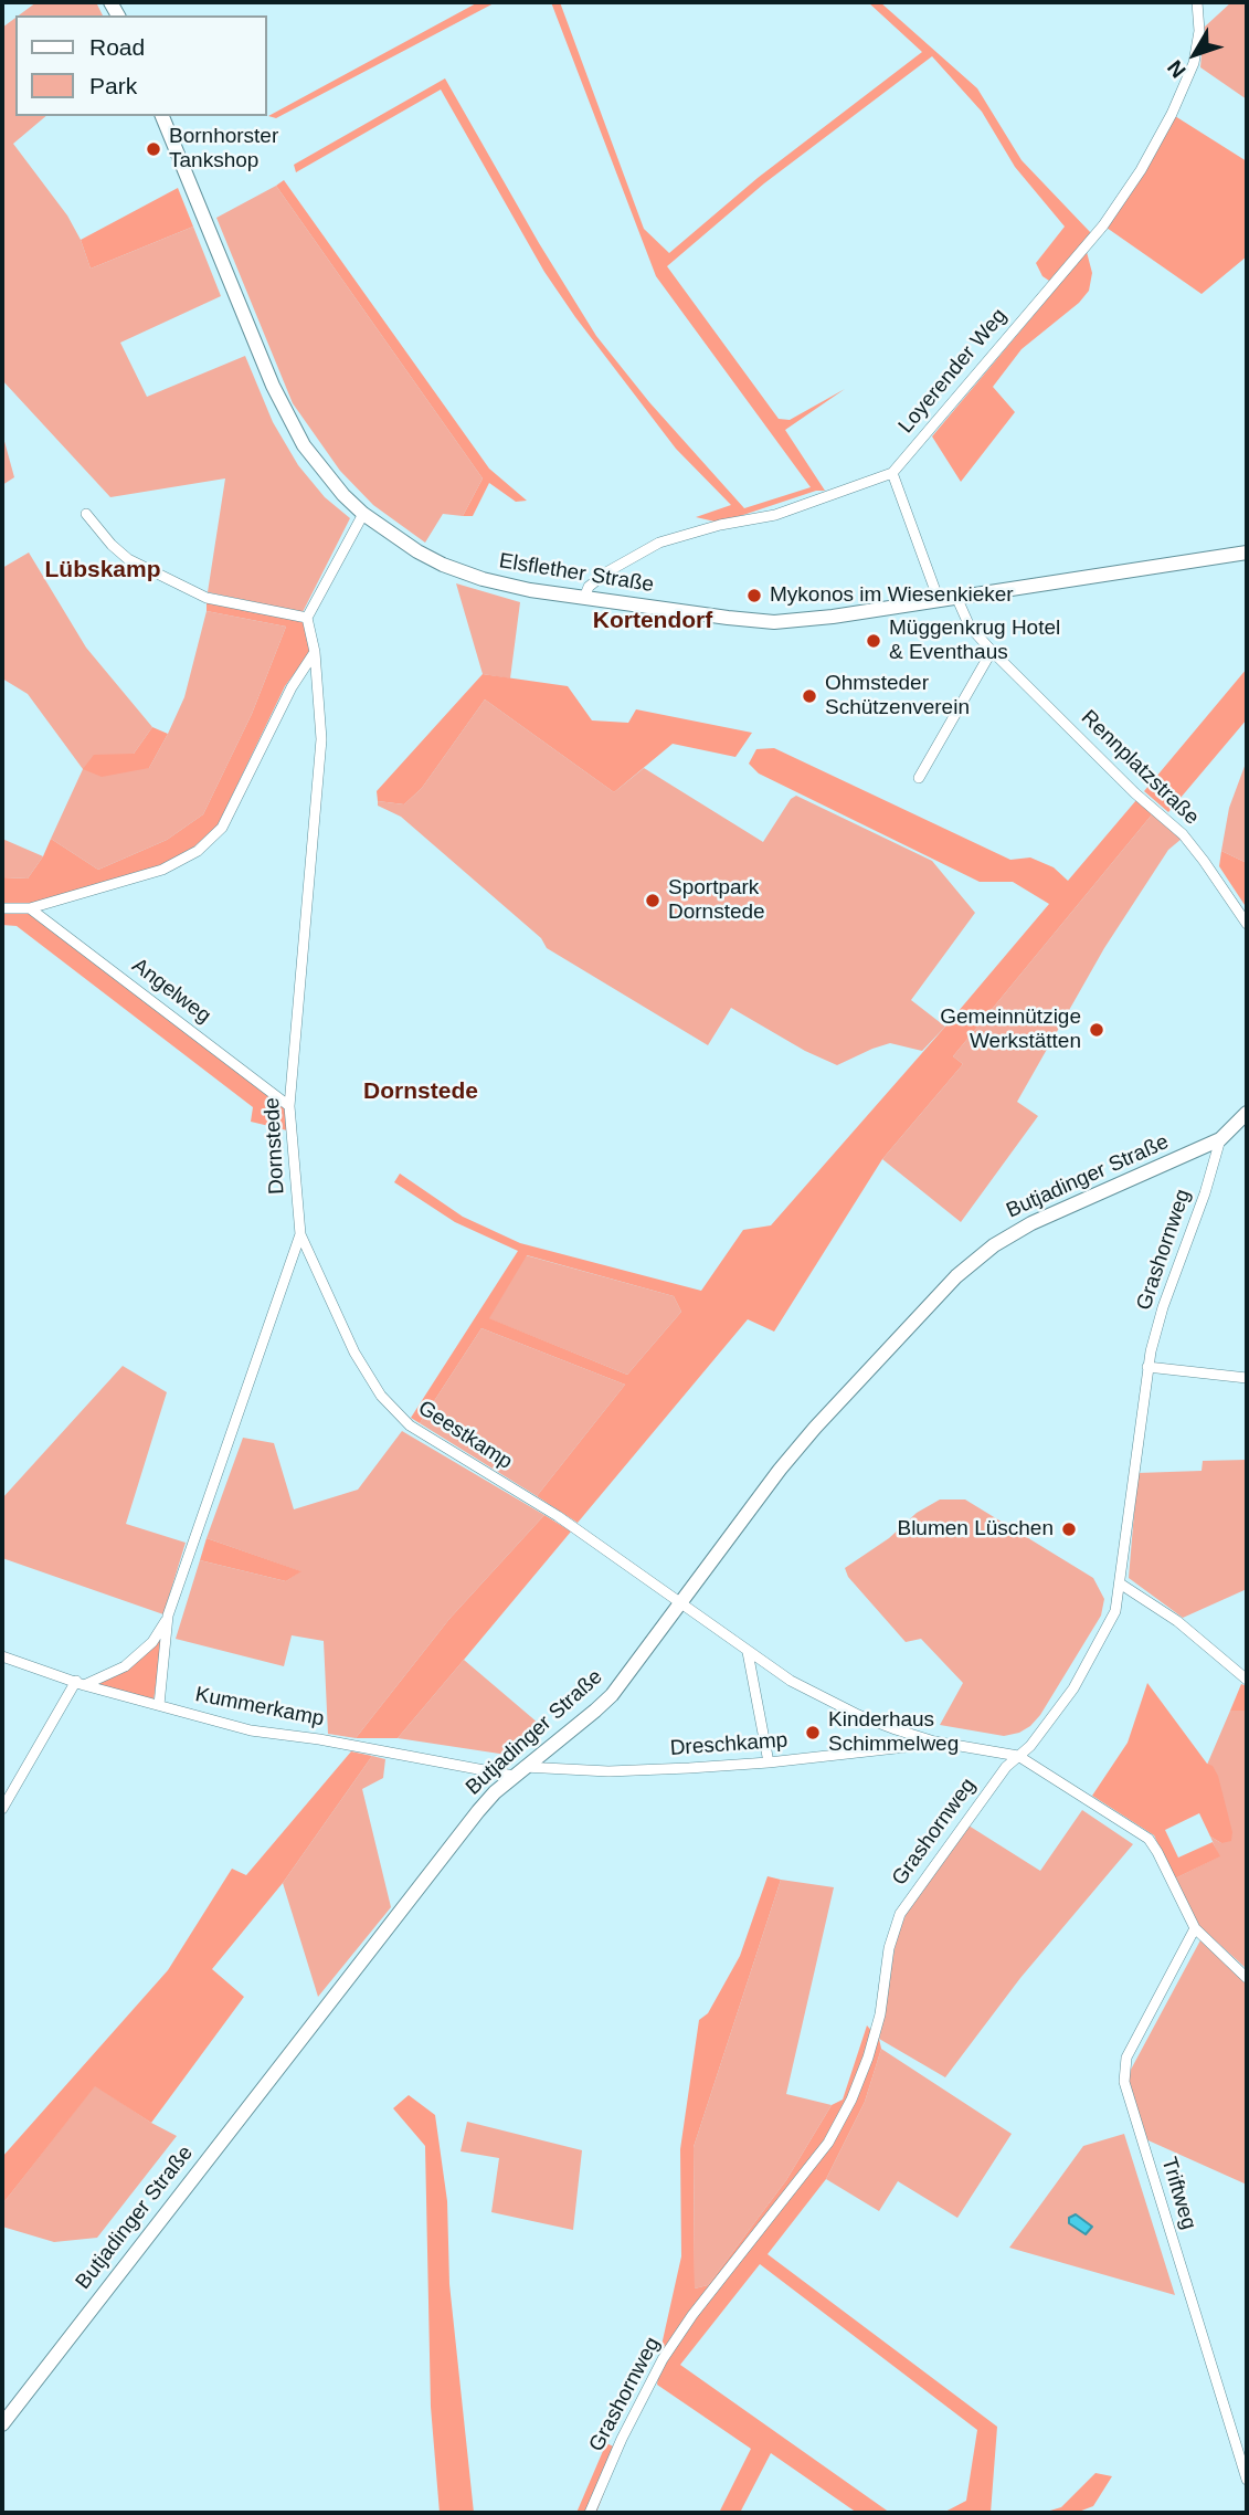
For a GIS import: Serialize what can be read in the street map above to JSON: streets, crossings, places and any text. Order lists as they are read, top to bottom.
{
  "streets": {
    "street": [
      "Loyerender Weg",
      "Elsflether Straße",
      "Rennplatzstraße",
      "Angelweg",
      "Dornstede",
      "Butjadinger Straße",
      "Grashornweg",
      "Geestkamp",
      "Kummerkamp",
      "Dreschkamp",
      "Triftweg"
    ]
  },
  "crossings": [
    ["Loyerender Weg", "Elsflether Straße"],
    ["Elsflether Straße", "Rennplatzstraße"],
    ["Angelweg", "Dornstede"],
    ["Dornstede", "Geestkamp"],
    ["Dornstede", "Kummerkamp"],
    ["Butjadinger Straße", "Grashornweg"],
    ["Butjadinger Straße", "Geestkamp"],
    ["Butjadinger Straße", "Kummerkamp"],
    ["Butjadinger Straße", "Dreschkamp"],
    ["Geestkamp", "Dreschkamp"],
    ["Kummerkamp", "Dreschkamp"]
  ],
  "districts": ["Lübskamp", "Kortendorf", "Dornstede"],
  "places": [
    "Bornhorster Tankshop",
    "Mykonos im Wiesenkieker",
    "Müggenkrug Hotel & Eventhaus",
    "Ohmsteder Schützenverein",
    "Sportpark Dornstede",
    "Gemeinnützige Werkstätten",
    "Blumen Lüschen",
    "Kinderhaus Schimmelweg"
  ],
  "legend": ["Road", "Park"],
  "north": "bottom left"
}
